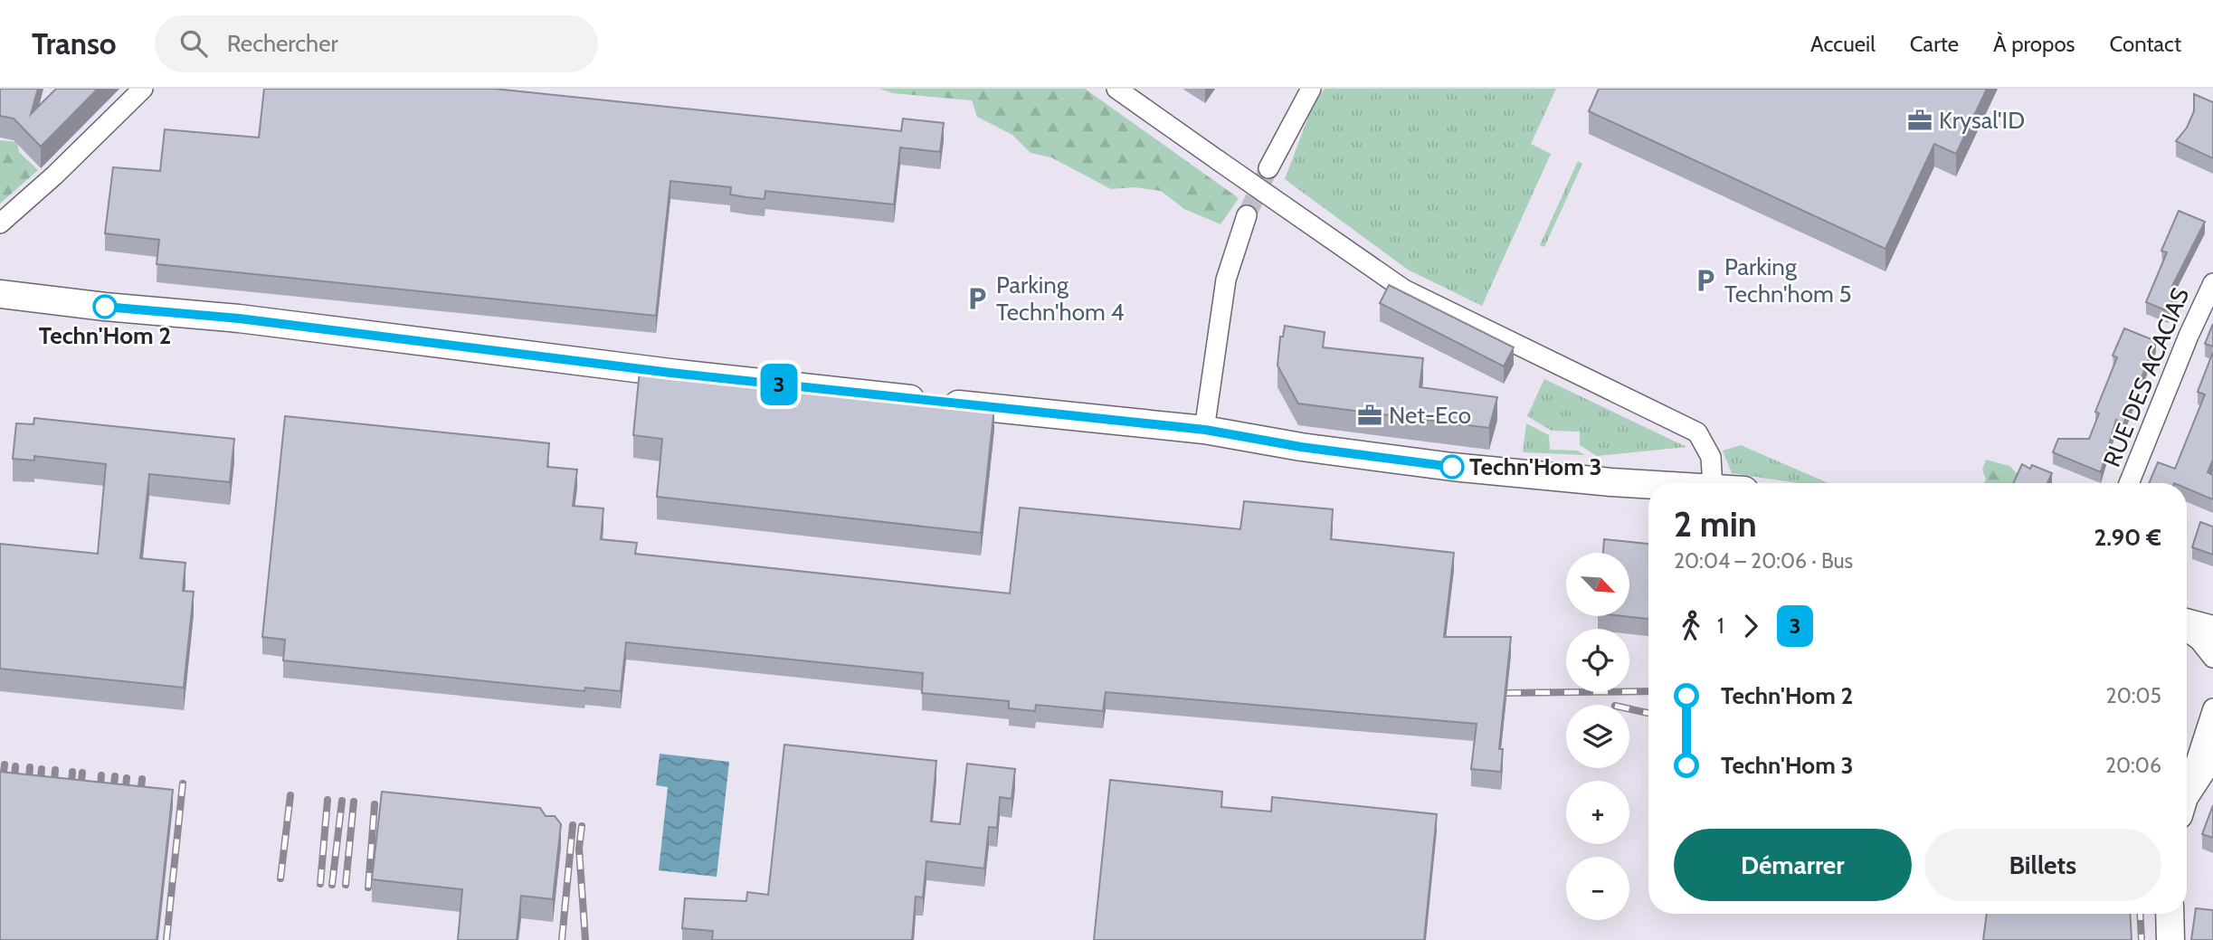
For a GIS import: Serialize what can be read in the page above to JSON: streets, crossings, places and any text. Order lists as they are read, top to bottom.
{
  "streets": {
    "street": ["RUE DES ACACIAS"]
  },
  "places": {
    "office": ["Krysal'ID", "Net-Eco"],
    "parking": ["Parking Techn'hom 5", "Parking Techn'hom 4"],
    "other": ["Techn'Hom 2", "Techn'Hom 3"]
  },
  "lines": ["bus line 3"],
  "north": "bottom right",
  "page": {
    "header": "Transo",
    "search": "Rechercher",
    "nav": [
      "Accueil",
      "Carte",
      "À propos",
      "Contact"
    ],
    "on_map": "3",
    "heading": ["2 min", "20:04 – 20:06 · Bus", "2.90 €"],
    "map_buttons": ["+", "−"],
    "legs": ["1", "3"],
    "list": [
      {
        "name": "Techn'Hom 2",
        "value": "20:05"
      },
      {
        "name": "Techn'Hom 3",
        "value": "20:06"
      }
    ],
    "buttons": ["Démarrer", "Billets"]
  }
}
